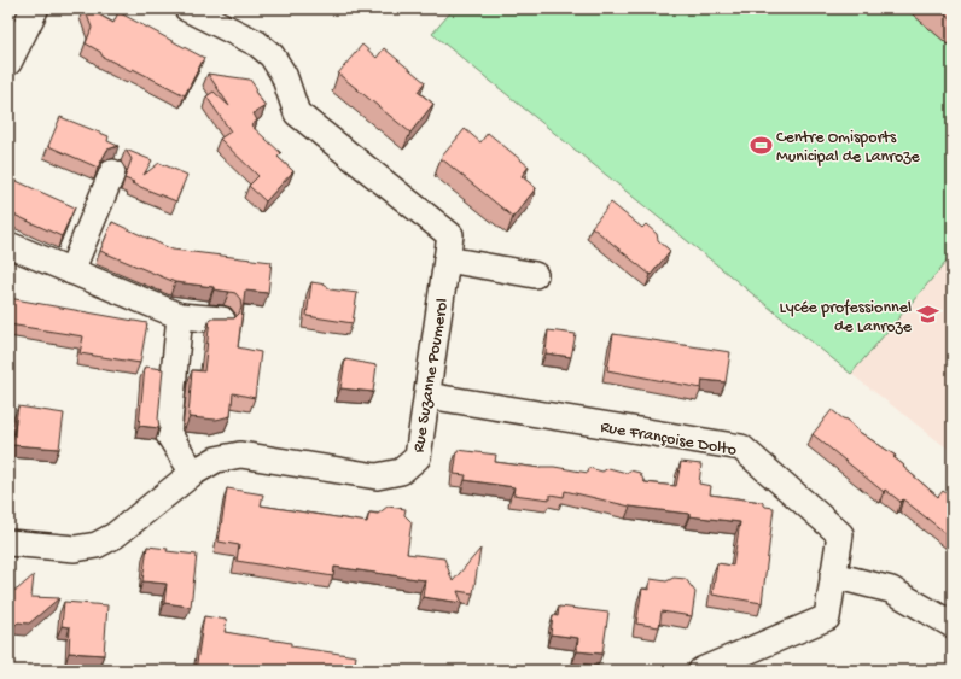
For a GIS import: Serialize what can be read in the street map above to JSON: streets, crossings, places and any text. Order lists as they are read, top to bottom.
{
  "streets": {
    "street": ["Rue Suzanne Poumerol", "Rue Françoise Dolto"]
  },
  "crossings": [
    ["Rue Suzanne Poumerol", "Rue Françoise Dolto"]
  ],
  "places": {
    "sports": ["Centre Omisports Municipal de Lanroze"],
    "school or university": ["Lycée professionnel de Lanroze"]
  }
}
